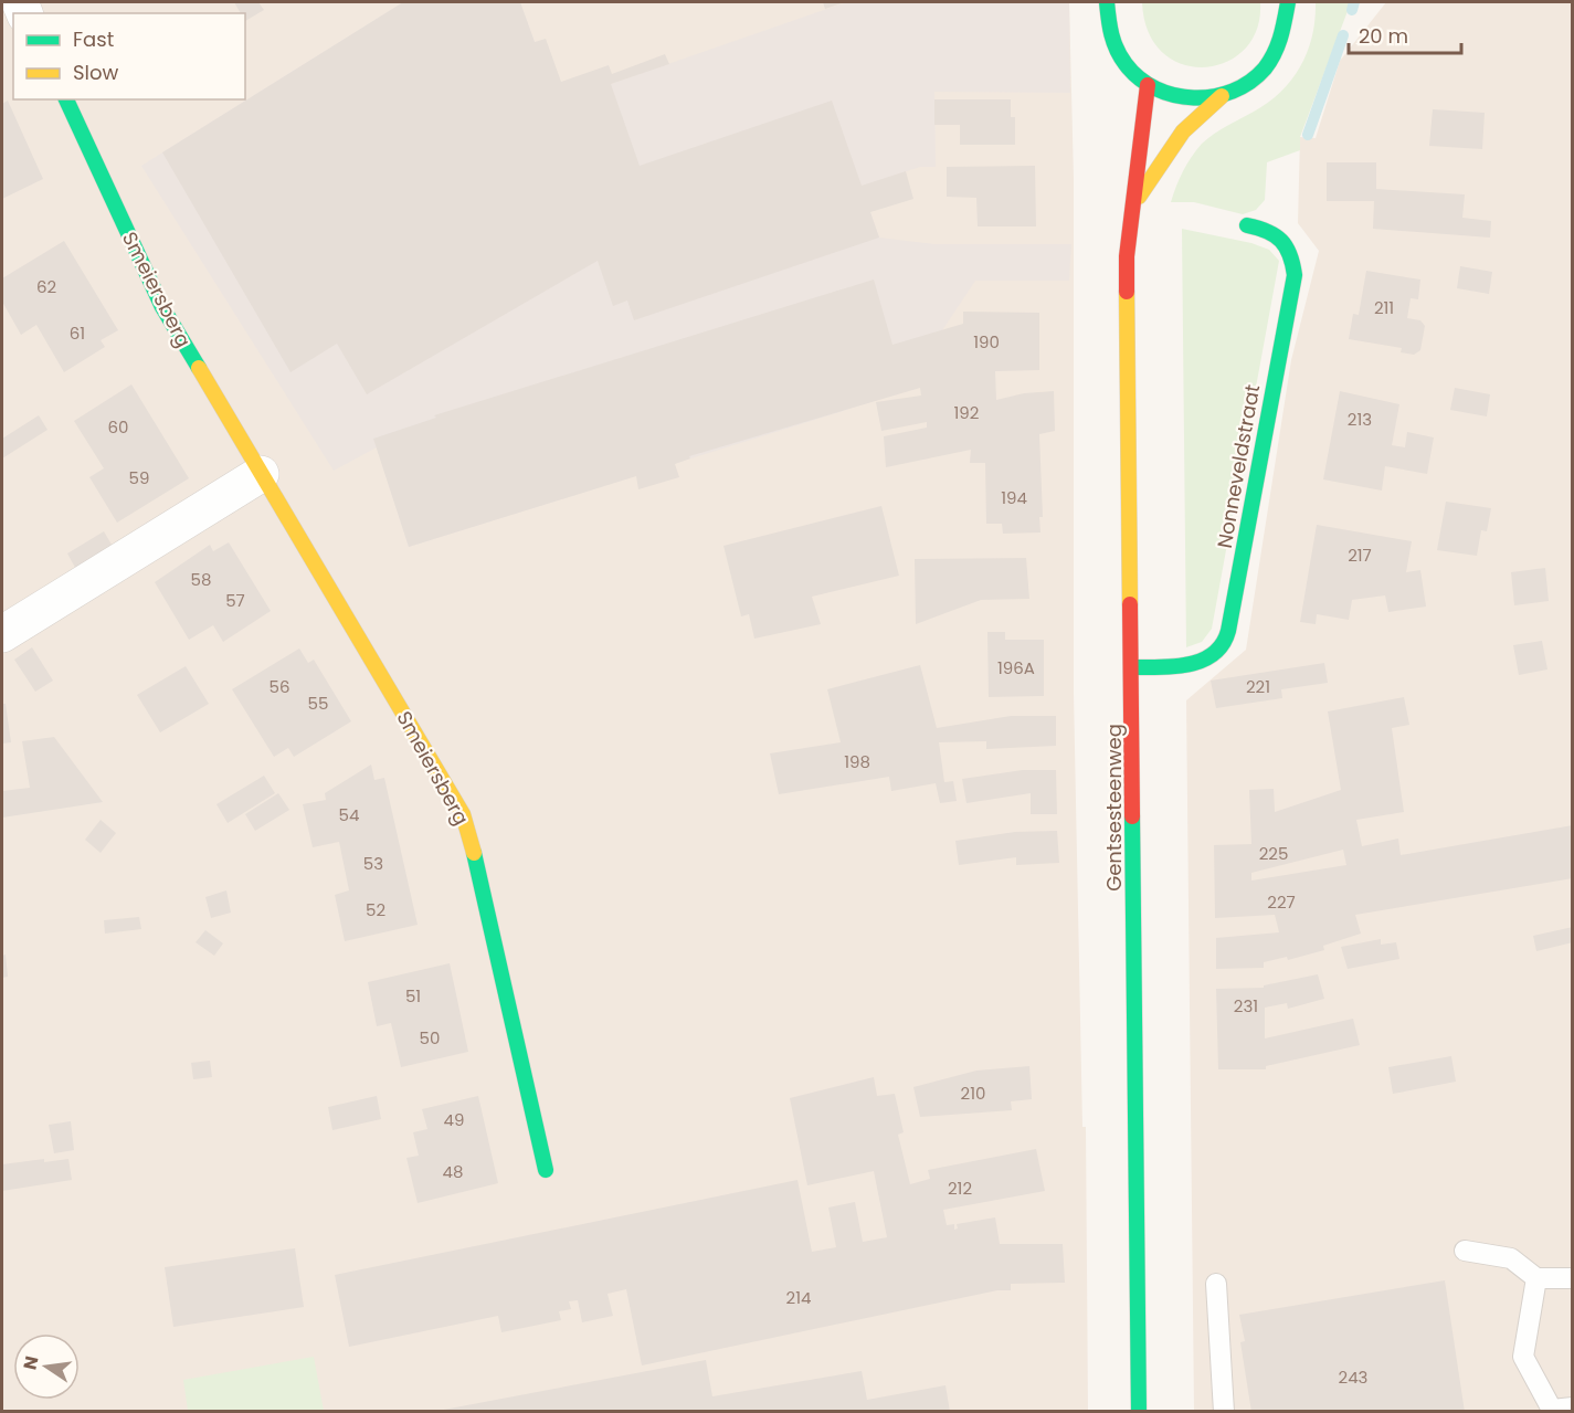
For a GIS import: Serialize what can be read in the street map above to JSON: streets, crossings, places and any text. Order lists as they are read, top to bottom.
{
  "streets": {
    "main road": ["Smeiersberg", "Nonneveldstraat", "Gentsesteenweg"]
  },
  "crossings": [
    ["Nonneveldstraat", "Gentsesteenweg"]
  ],
  "house_numbers": [
    "62",
    "211",
    "61",
    "190",
    "192",
    "213",
    "60",
    "59",
    "194",
    "217",
    "58",
    "57",
    "196A",
    "56",
    "221",
    "55",
    "198",
    "54",
    "225",
    "53",
    "227",
    "52",
    "51",
    "231",
    "50",
    "210",
    "49",
    "48",
    "212",
    "214",
    "243"
  ],
  "legend": ["Fast", "Slow"],
  "scale_bar": "20 m",
  "north": "left"
}
